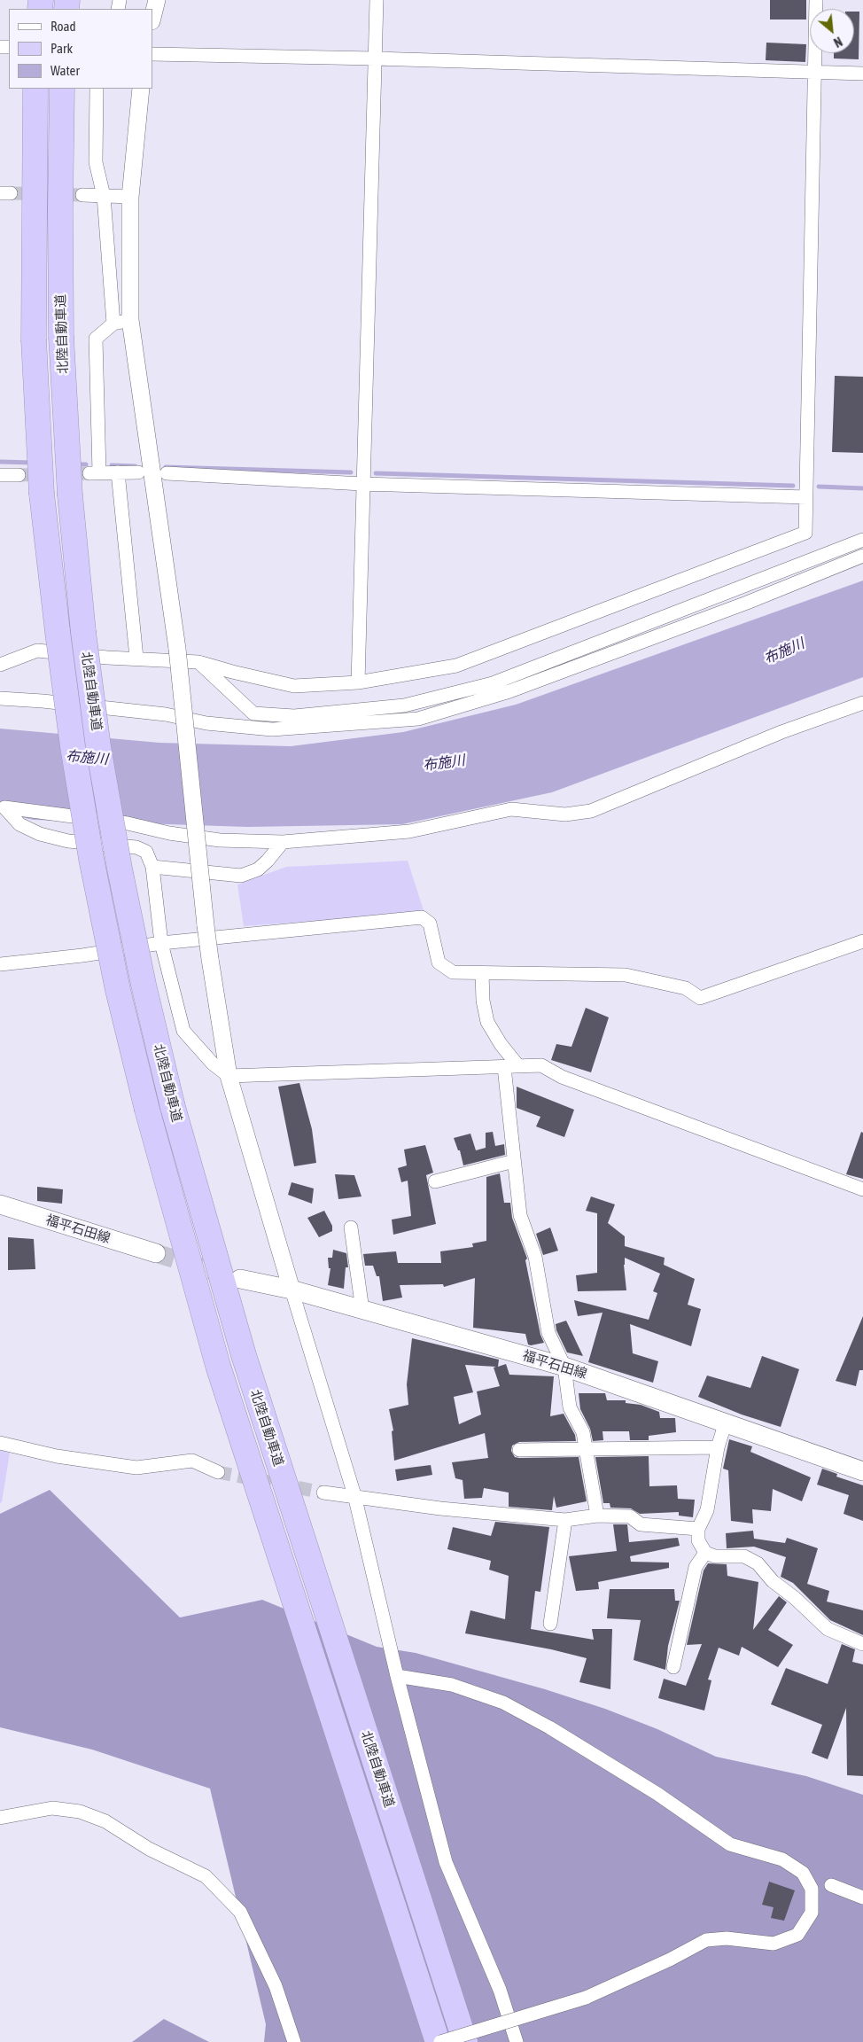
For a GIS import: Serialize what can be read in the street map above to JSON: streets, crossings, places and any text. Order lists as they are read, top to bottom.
{
  "streets": {
    "highway": ["北陸自動車道"],
    "main road": ["福平石田線"]
  },
  "water": ["布施川"],
  "legend": ["Road", "Park", "Water"],
  "north": "bottom right"
}
